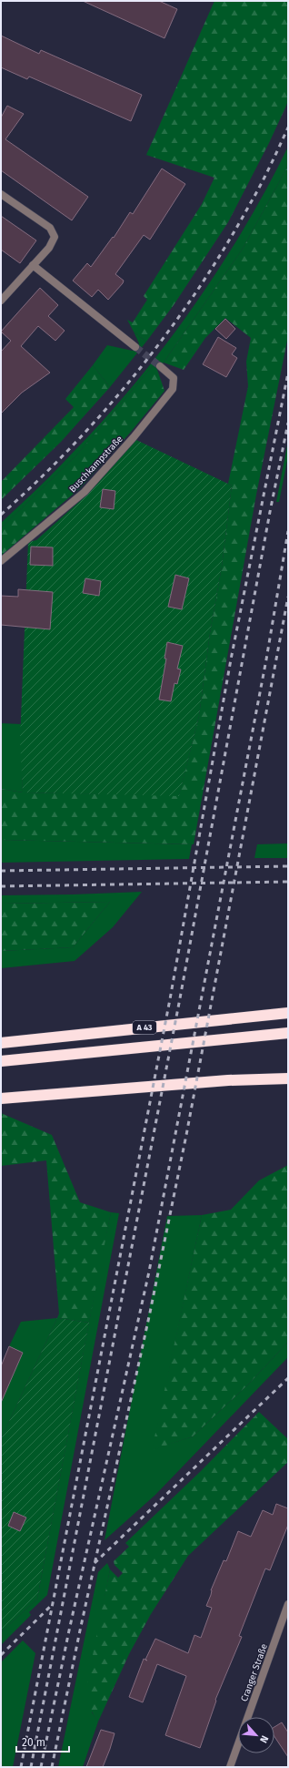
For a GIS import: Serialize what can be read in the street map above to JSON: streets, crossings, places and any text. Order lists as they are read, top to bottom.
{
  "streets": {
    "highway": ["A 43"],
    "street": ["Buschkampstraße", "Cranger Straße"]
  },
  "scale_bar": "20 m",
  "north": "bottom right"
}
